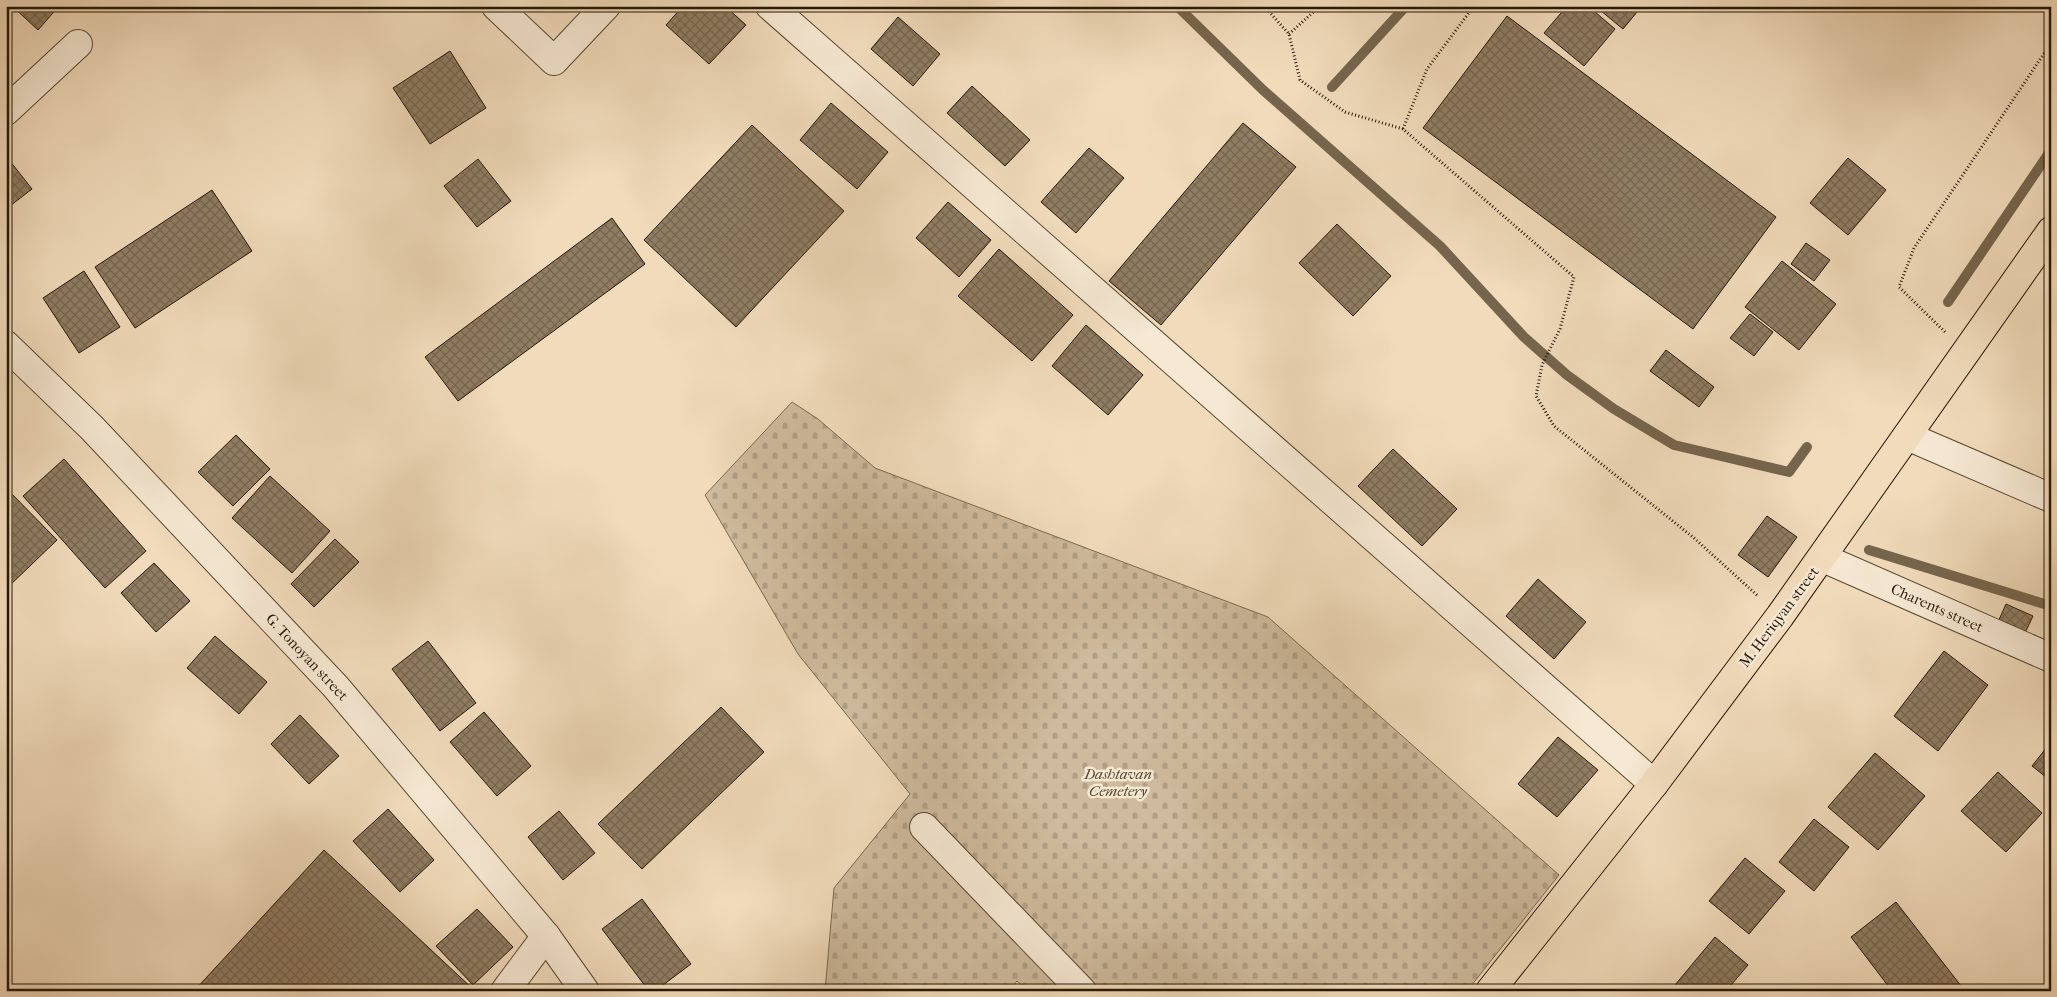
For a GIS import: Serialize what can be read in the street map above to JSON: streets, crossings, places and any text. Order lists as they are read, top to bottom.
{
  "streets": {
    "main road": ["M. Heriqyan street"],
    "street": ["Charents street", "G. Tonoyan street"]
  },
  "crossings": [
    ["Charents street", "M. Heriqyan street"]
  ],
  "parks": ["Dashtavan Cemetery"]
}
